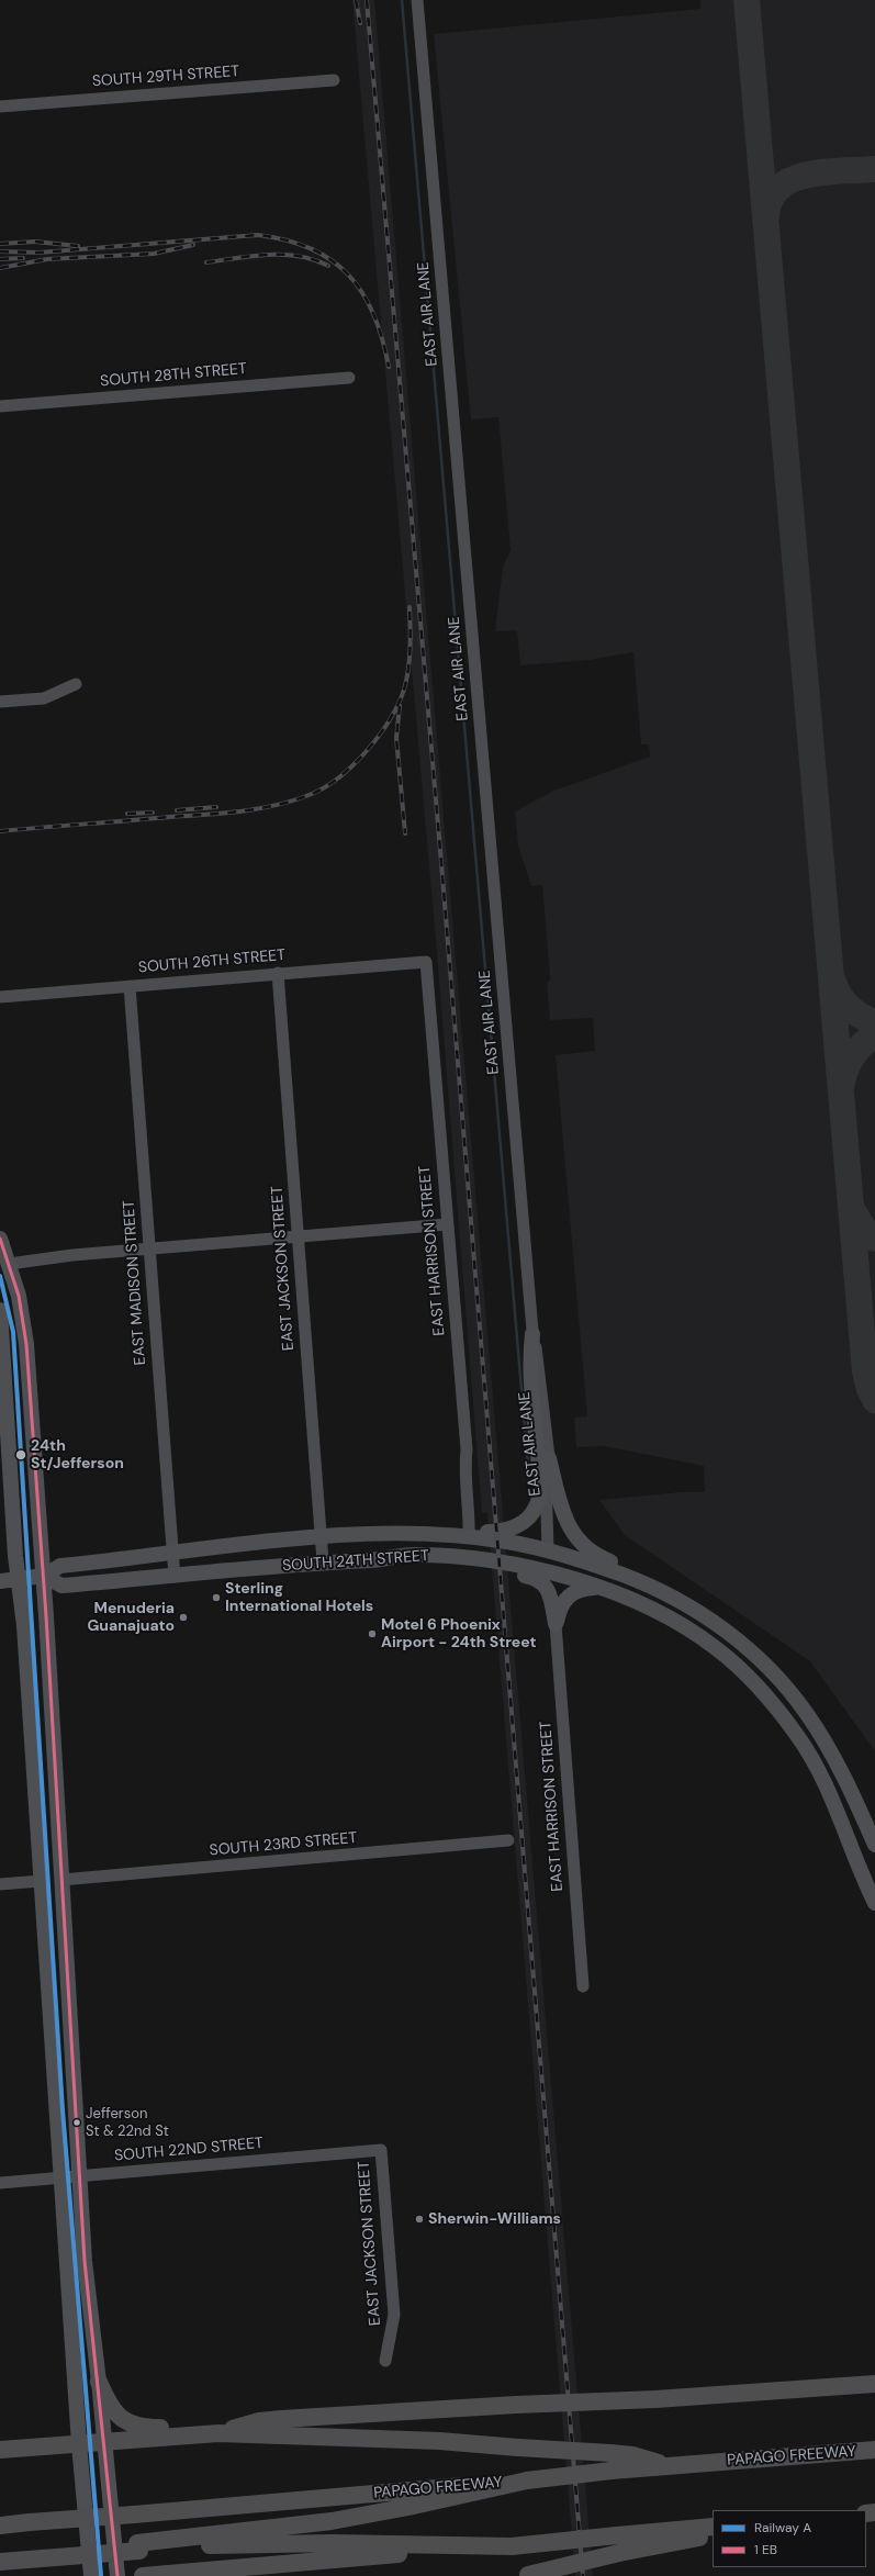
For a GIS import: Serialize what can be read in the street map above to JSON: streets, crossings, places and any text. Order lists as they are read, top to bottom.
{
  "streets": {
    "highway": ["PAPAGO FREEWAY"],
    "main road": ["SOUTH 24TH STREET"],
    "street": [
      "SOUTH 29TH STREET",
      "EAST AIR LANE",
      "SOUTH 28TH STREET",
      "SOUTH 26TH STREET",
      "EAST HARRISON STREET",
      "EAST JACKSON STREET",
      "EAST MADISON STREET",
      "SOUTH 23RD STREET",
      "SOUTH 22ND STREET"
    ]
  },
  "crossings": [
    ["SOUTH 26TH STREET", "EAST HARRISON STREET"],
    ["SOUTH 26TH STREET", "EAST JACKSON STREET"],
    ["SOUTH 26TH STREET", "EAST MADISON STREET"],
    ["EAST HARRISON STREET", "SOUTH 24TH STREET"],
    ["EAST JACKSON STREET", "SOUTH 24TH STREET"],
    ["EAST JACKSON STREET", "SOUTH 22ND STREET"],
    ["EAST MADISON STREET", "SOUTH 24TH STREET"]
  ],
  "places": [
    "24th St/Jefferson",
    "Sterling International Hotels",
    "Menuderia Guanajuato",
    "Motel 6 Phoenix Airport - 24th Street",
    "Jefferson St & 22nd St",
    "Sherwin-Williams"
  ],
  "lines": ["rail line A"],
  "legend": ["Railway A", "1 EB"]
}
